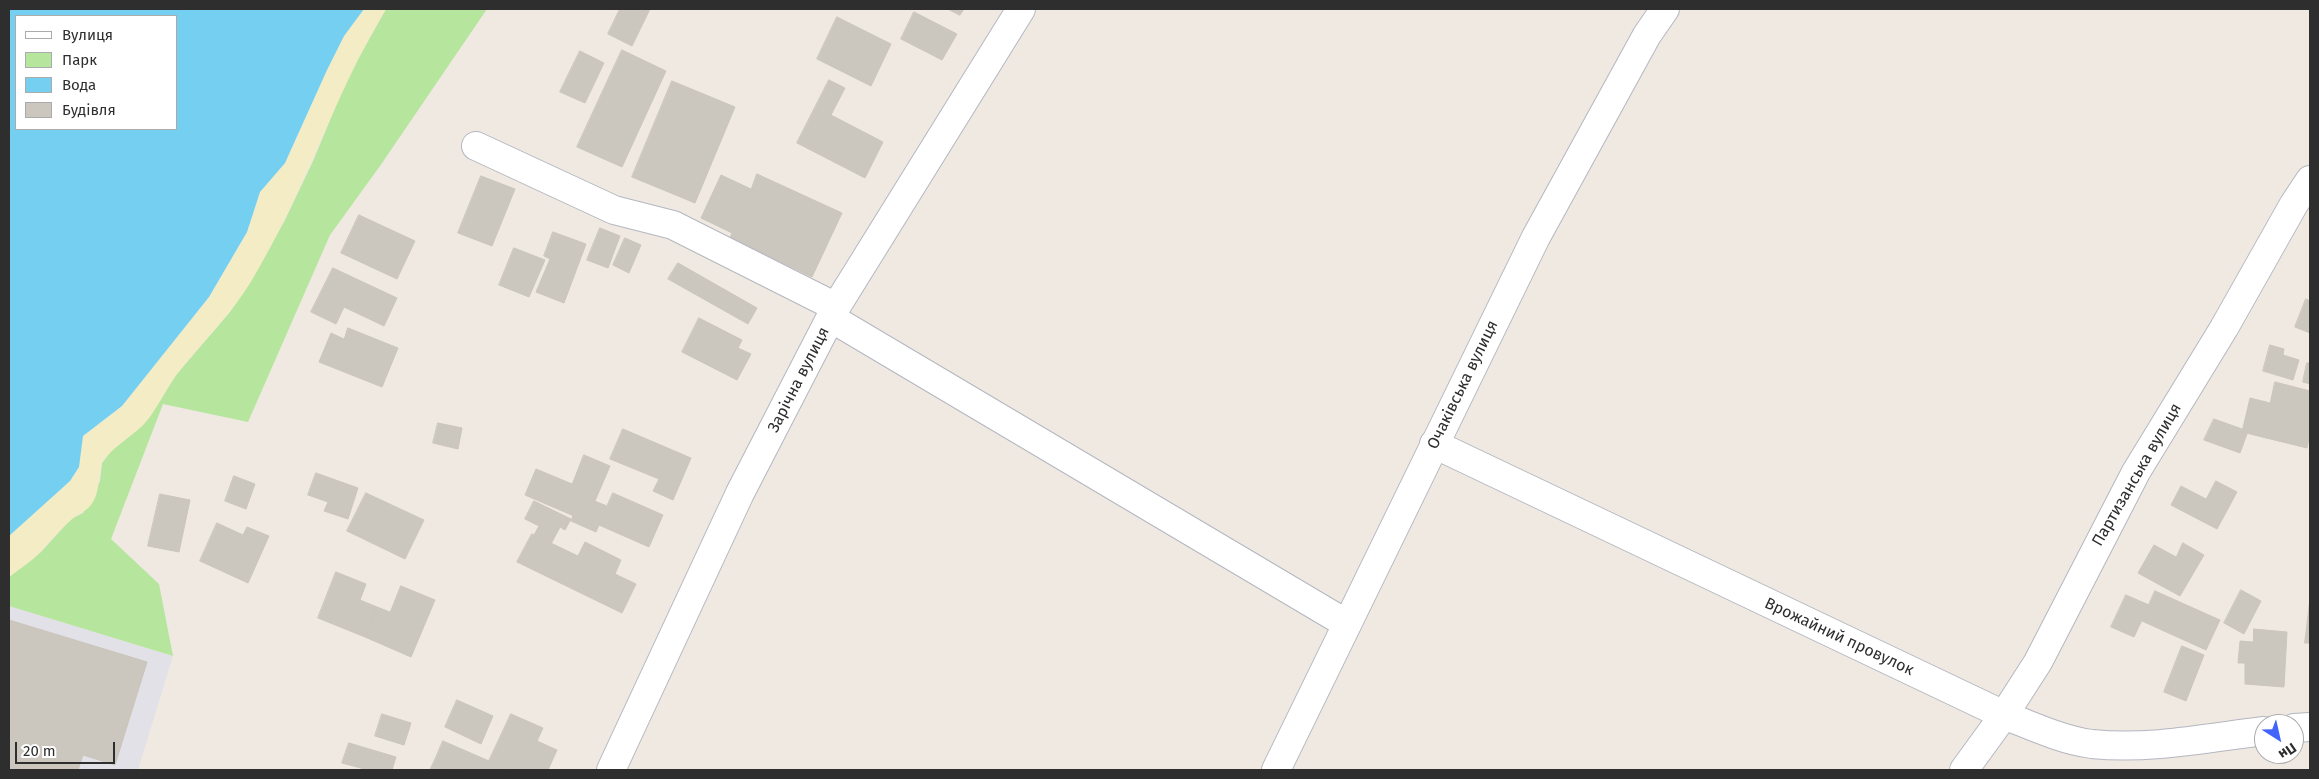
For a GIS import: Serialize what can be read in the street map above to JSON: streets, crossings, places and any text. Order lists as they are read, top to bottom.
{
  "streets": {
    "street": [
      "Зарічна вулиця",
      "Очаківська вулиця",
      "Партизанська вулиця",
      "Врожайний провулок"
    ]
  },
  "crossings": [
    ["Очаківська вулиця", "Врожайний провулок"],
    ["Партизанська вулиця", "Врожайний провулок"]
  ],
  "legend": [
    "Вулиця",
    "Парк",
    "Вода",
    "Будівля"
  ],
  "scale_bar": "20 m",
  "north": "bottom right"
}
